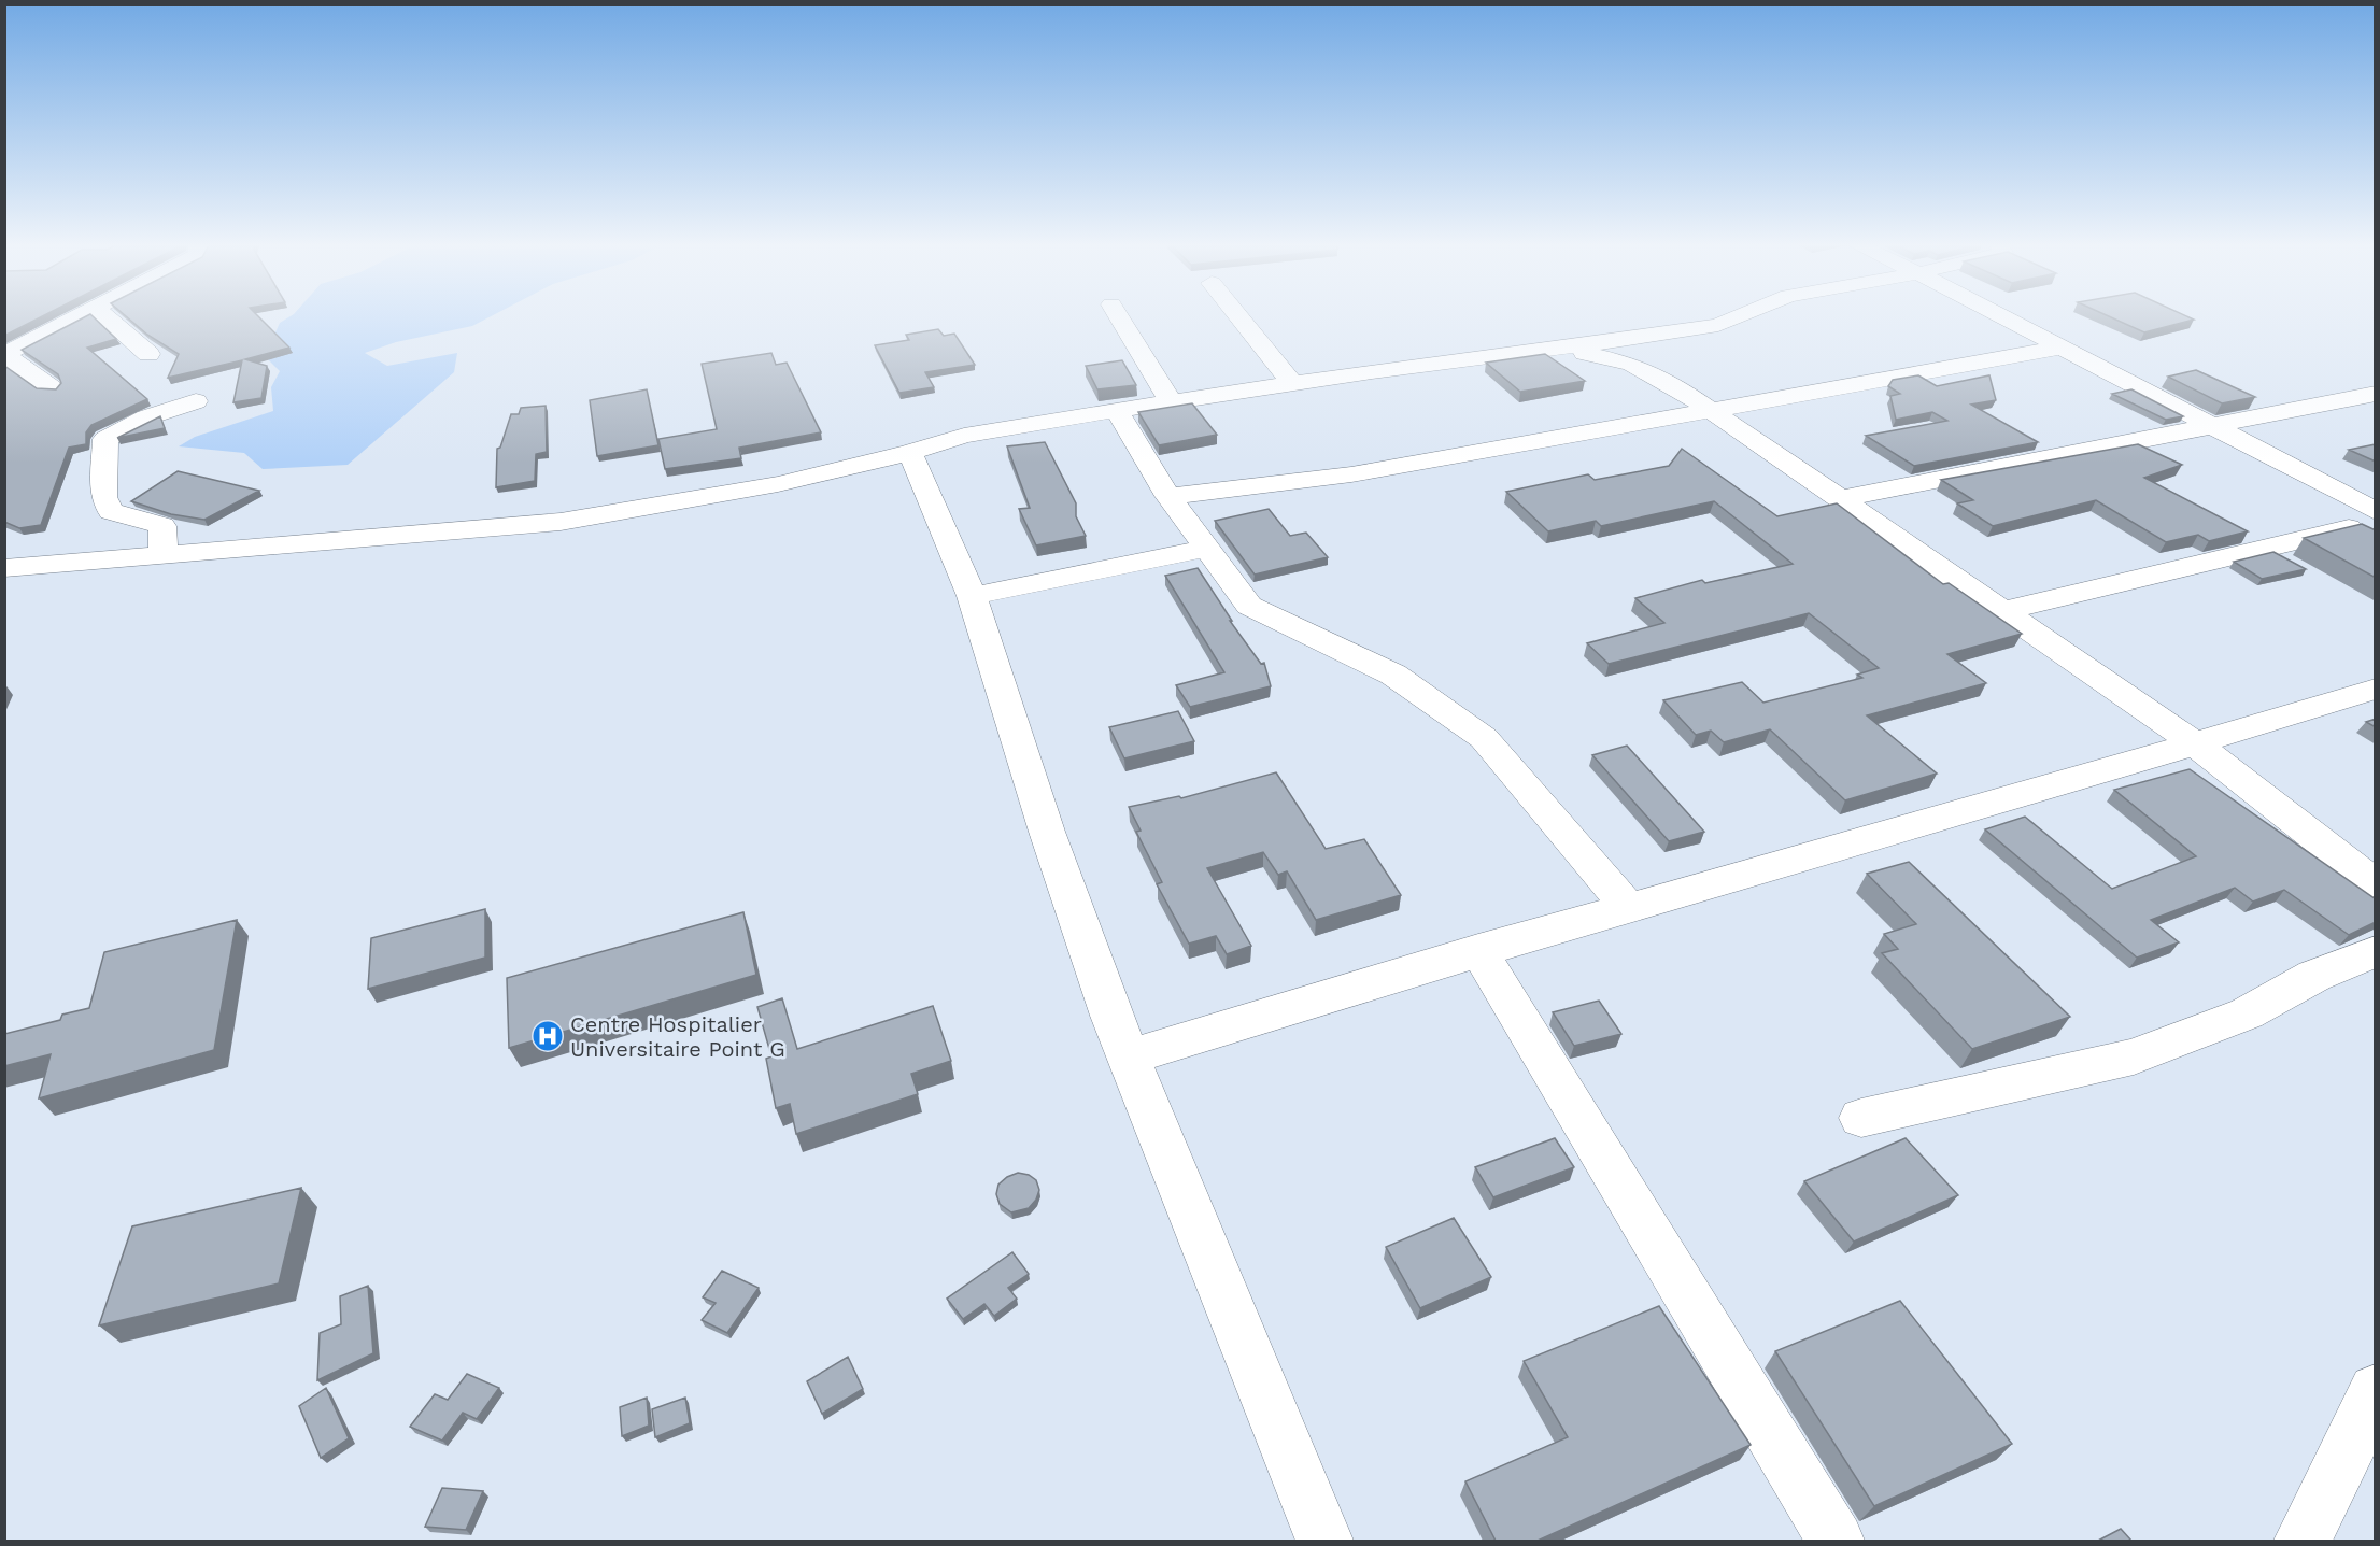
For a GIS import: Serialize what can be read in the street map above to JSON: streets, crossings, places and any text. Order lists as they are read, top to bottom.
{
  "places": {
    "hospital": ["Centre Hospitalier Universitaire Point G"]
  }
}
